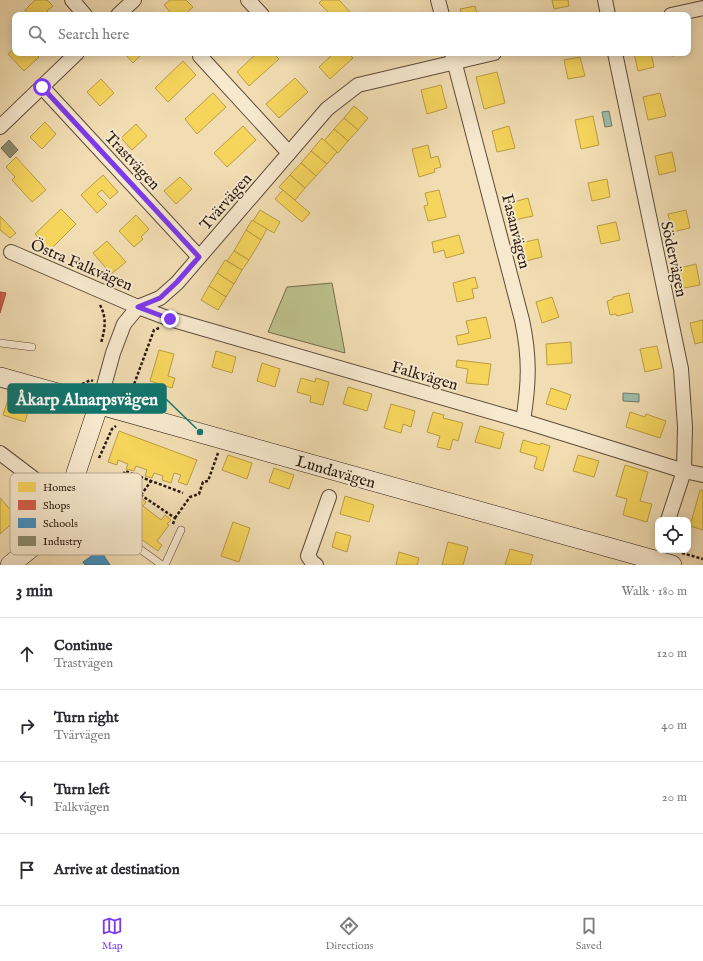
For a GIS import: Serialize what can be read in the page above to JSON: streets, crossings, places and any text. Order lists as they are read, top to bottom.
{
  "streets": {
    "main road": ["Lundavägen"],
    "street": [
      "Trastvägen",
      "Tvärvägen",
      "Fasanvägen",
      "Södervägen",
      "Östra Falkvägen",
      "Falkvägen"
    ]
  },
  "crossings": [
    ["Trastvägen", "Tvärvägen"],
    ["Tvärvägen", "Fasanvägen"],
    ["Tvärvägen", "Östra Falkvägen"],
    ["Tvärvägen", "Falkvägen"],
    ["Tvärvägen", "Lundavägen"],
    ["Fasanvägen", "Falkvägen"],
    ["Södervägen", "Falkvägen"],
    ["Östra Falkvägen", "Falkvägen"]
  ],
  "places": ["Åkarp Alnarpsvägen"],
  "legend": [
    "Homes",
    "Shops",
    "Schools",
    "Industry"
  ],
  "page": {
    "search": "Search here",
    "heading": ["3 min", "Walk · 180 m"],
    "list": [
      ["Continue", "Trastvägen", "120 m"],
      ["Turn right", "Tvärvägen", "40 m"],
      ["Turn left", "Falkvägen", "20 m"],
      "Arrive at destination"
    ],
    "nav": ["Map", "Directions", "Saved"]
  }
}
